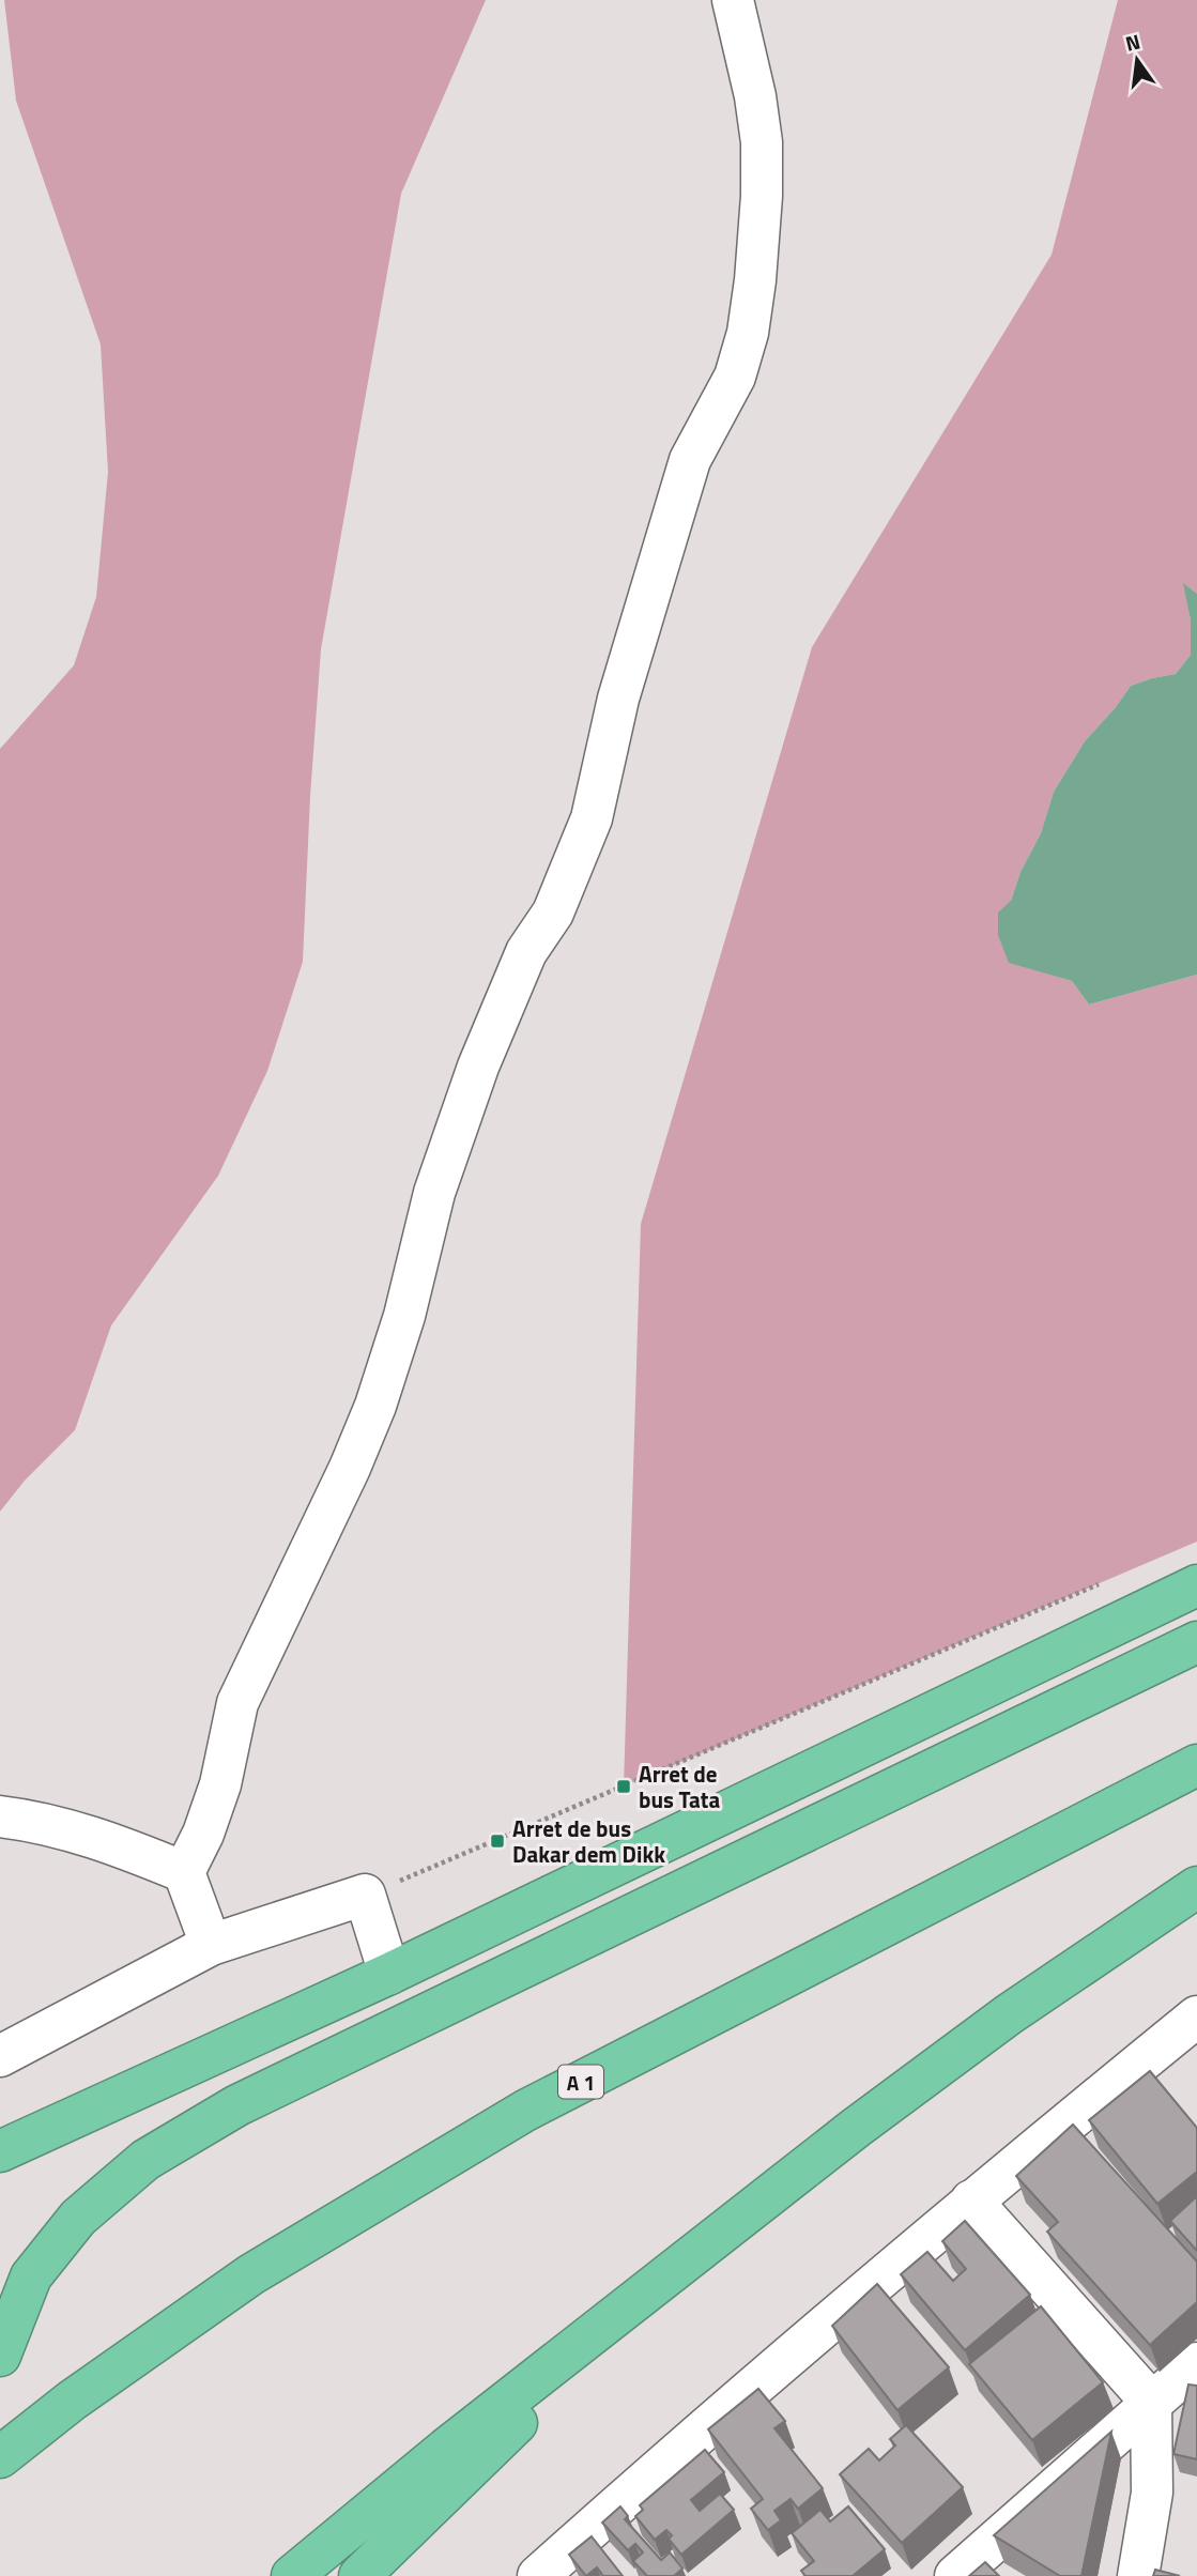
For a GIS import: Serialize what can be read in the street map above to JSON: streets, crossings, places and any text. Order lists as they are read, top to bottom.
{
  "streets": {
    "highway": ["A 1"]
  },
  "places": {
    "transit": ["Arret de bus Tata", "Arret de bus Dakar dem Dikk"]
  },
  "north": "top"
}
